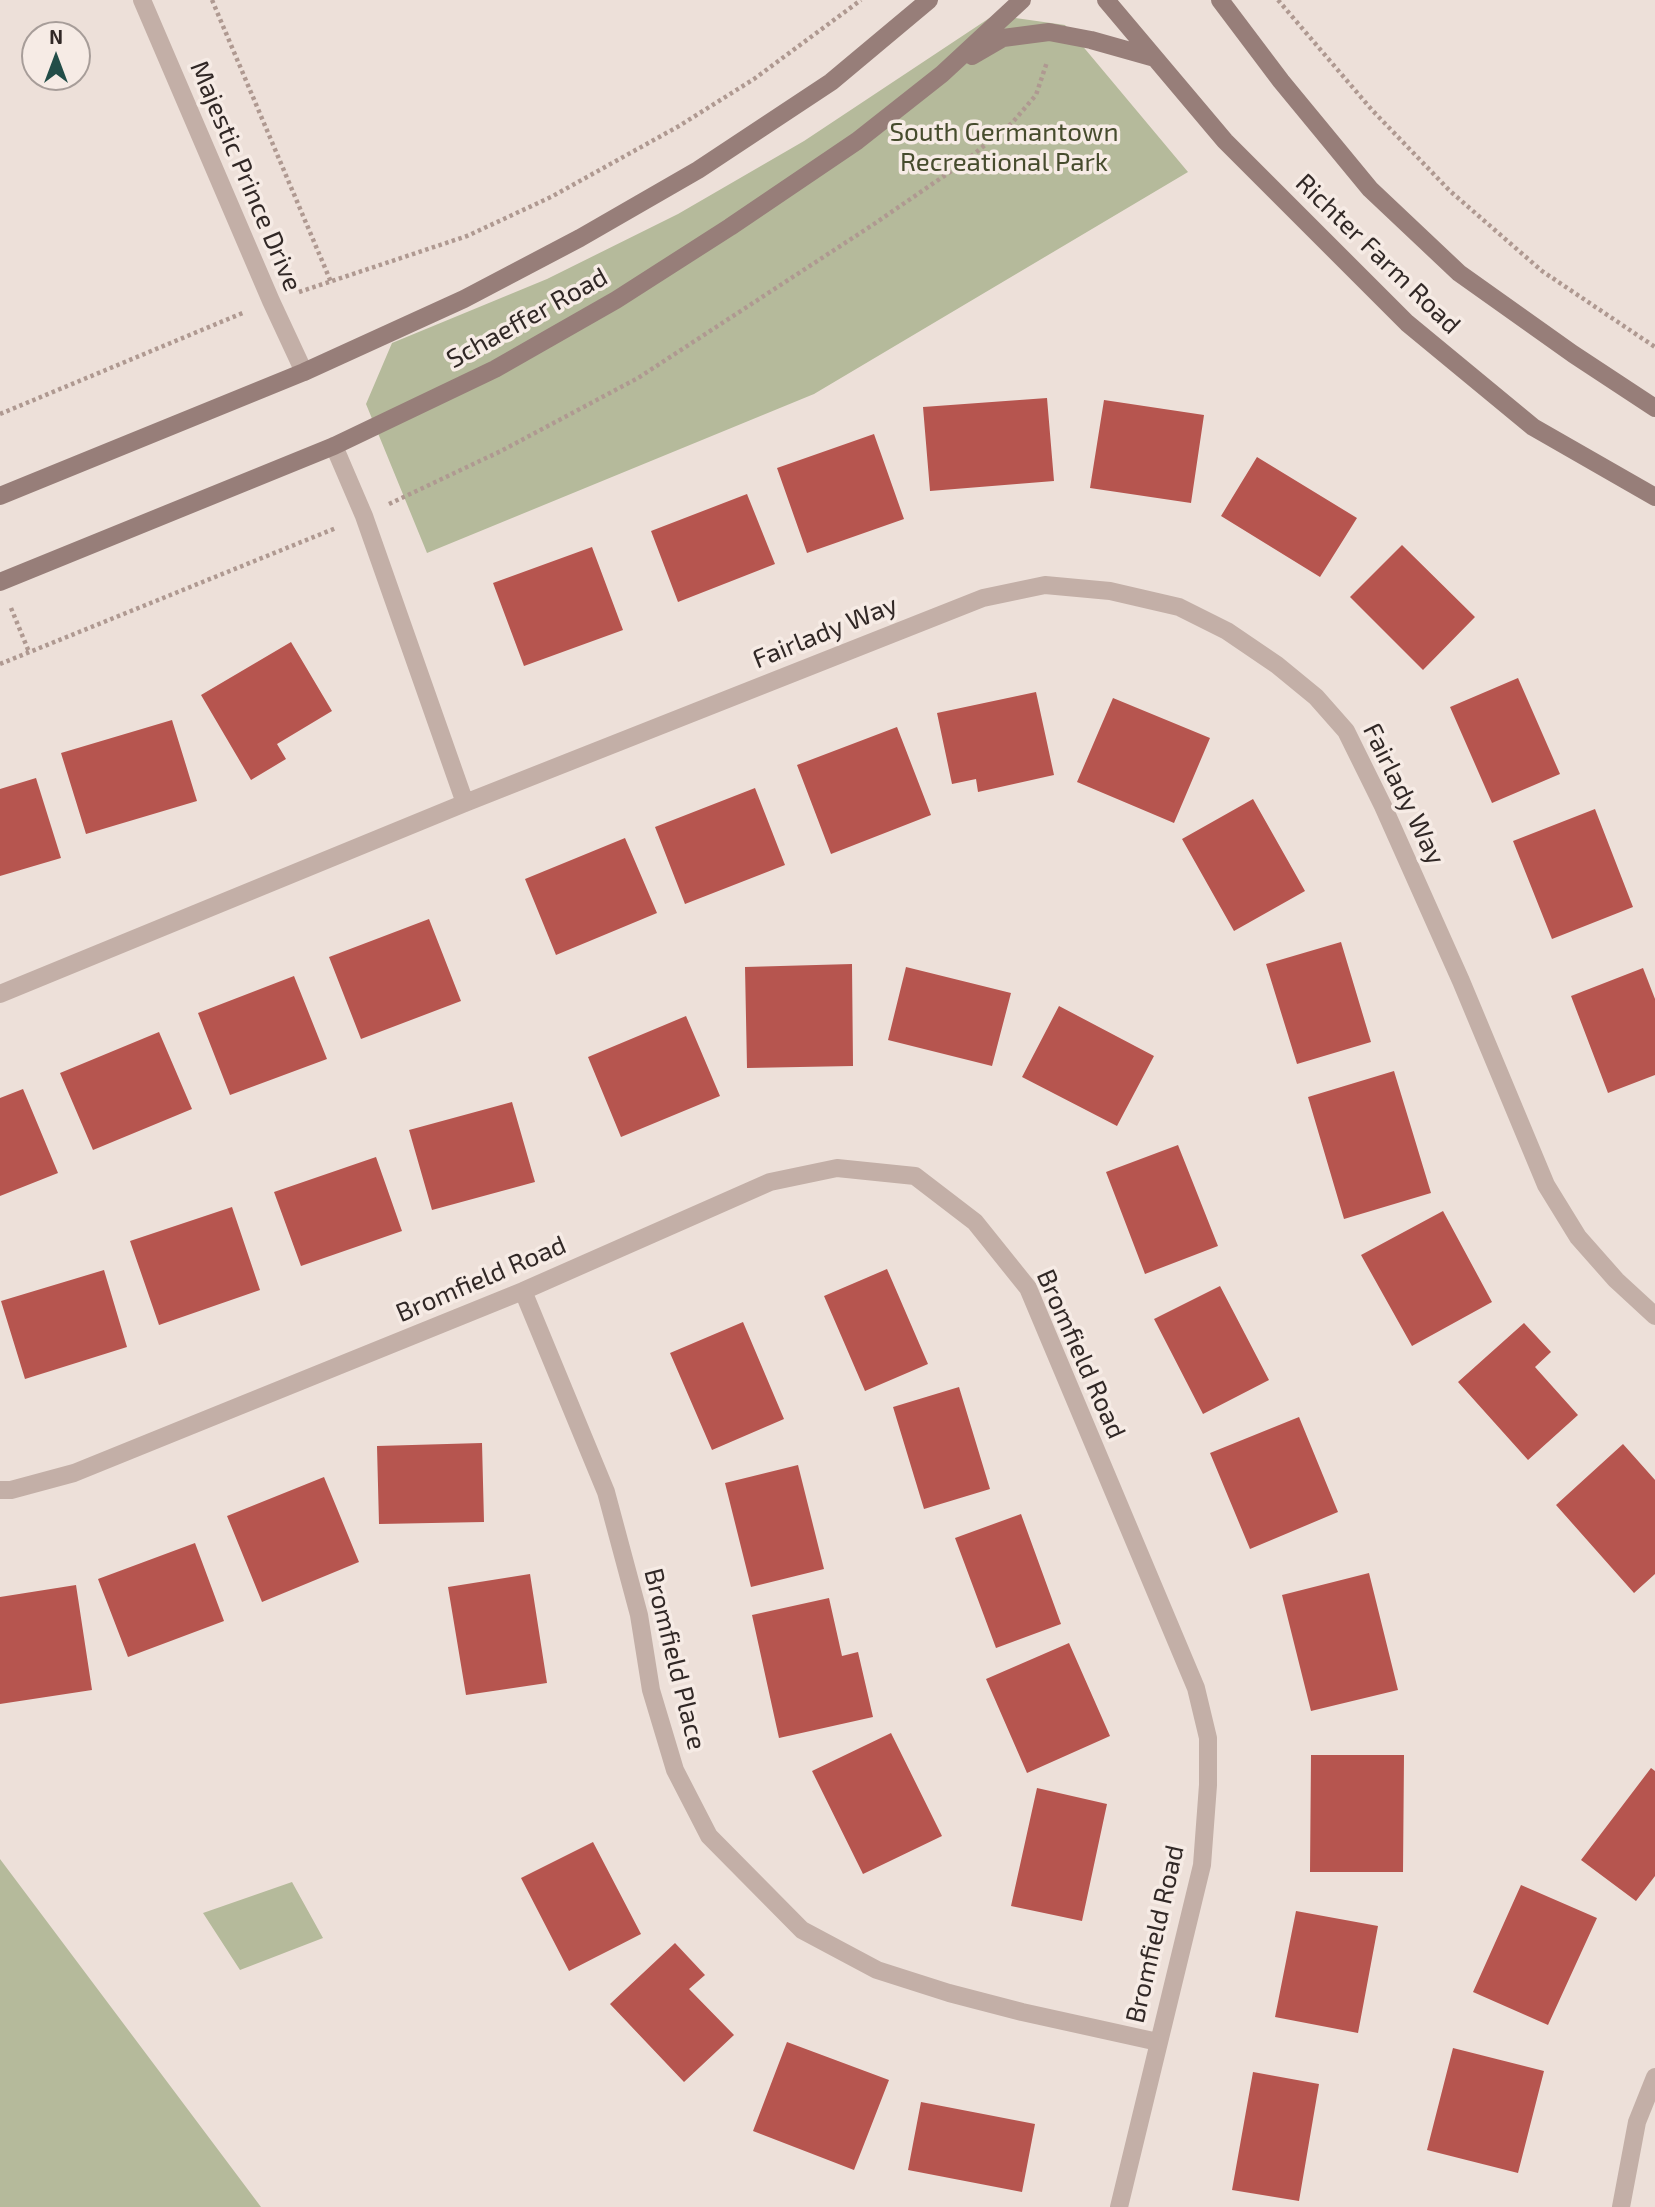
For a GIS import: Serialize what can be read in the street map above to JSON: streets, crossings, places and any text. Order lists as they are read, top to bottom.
{
  "streets": {
    "street": [
      "Majestic Prince Drive",
      "Richter Farm Road",
      "Schaeffer Road",
      "Fairlady Way",
      "Bromfield Road",
      "Bromfield Place"
    ]
  },
  "crossings": [
    ["Majestic Prince Drive", "Schaeffer Road"],
    ["Bromfield Road", "Bromfield Place"]
  ],
  "parks": ["South Germantown Recreational Park"],
  "north": "top"
}
